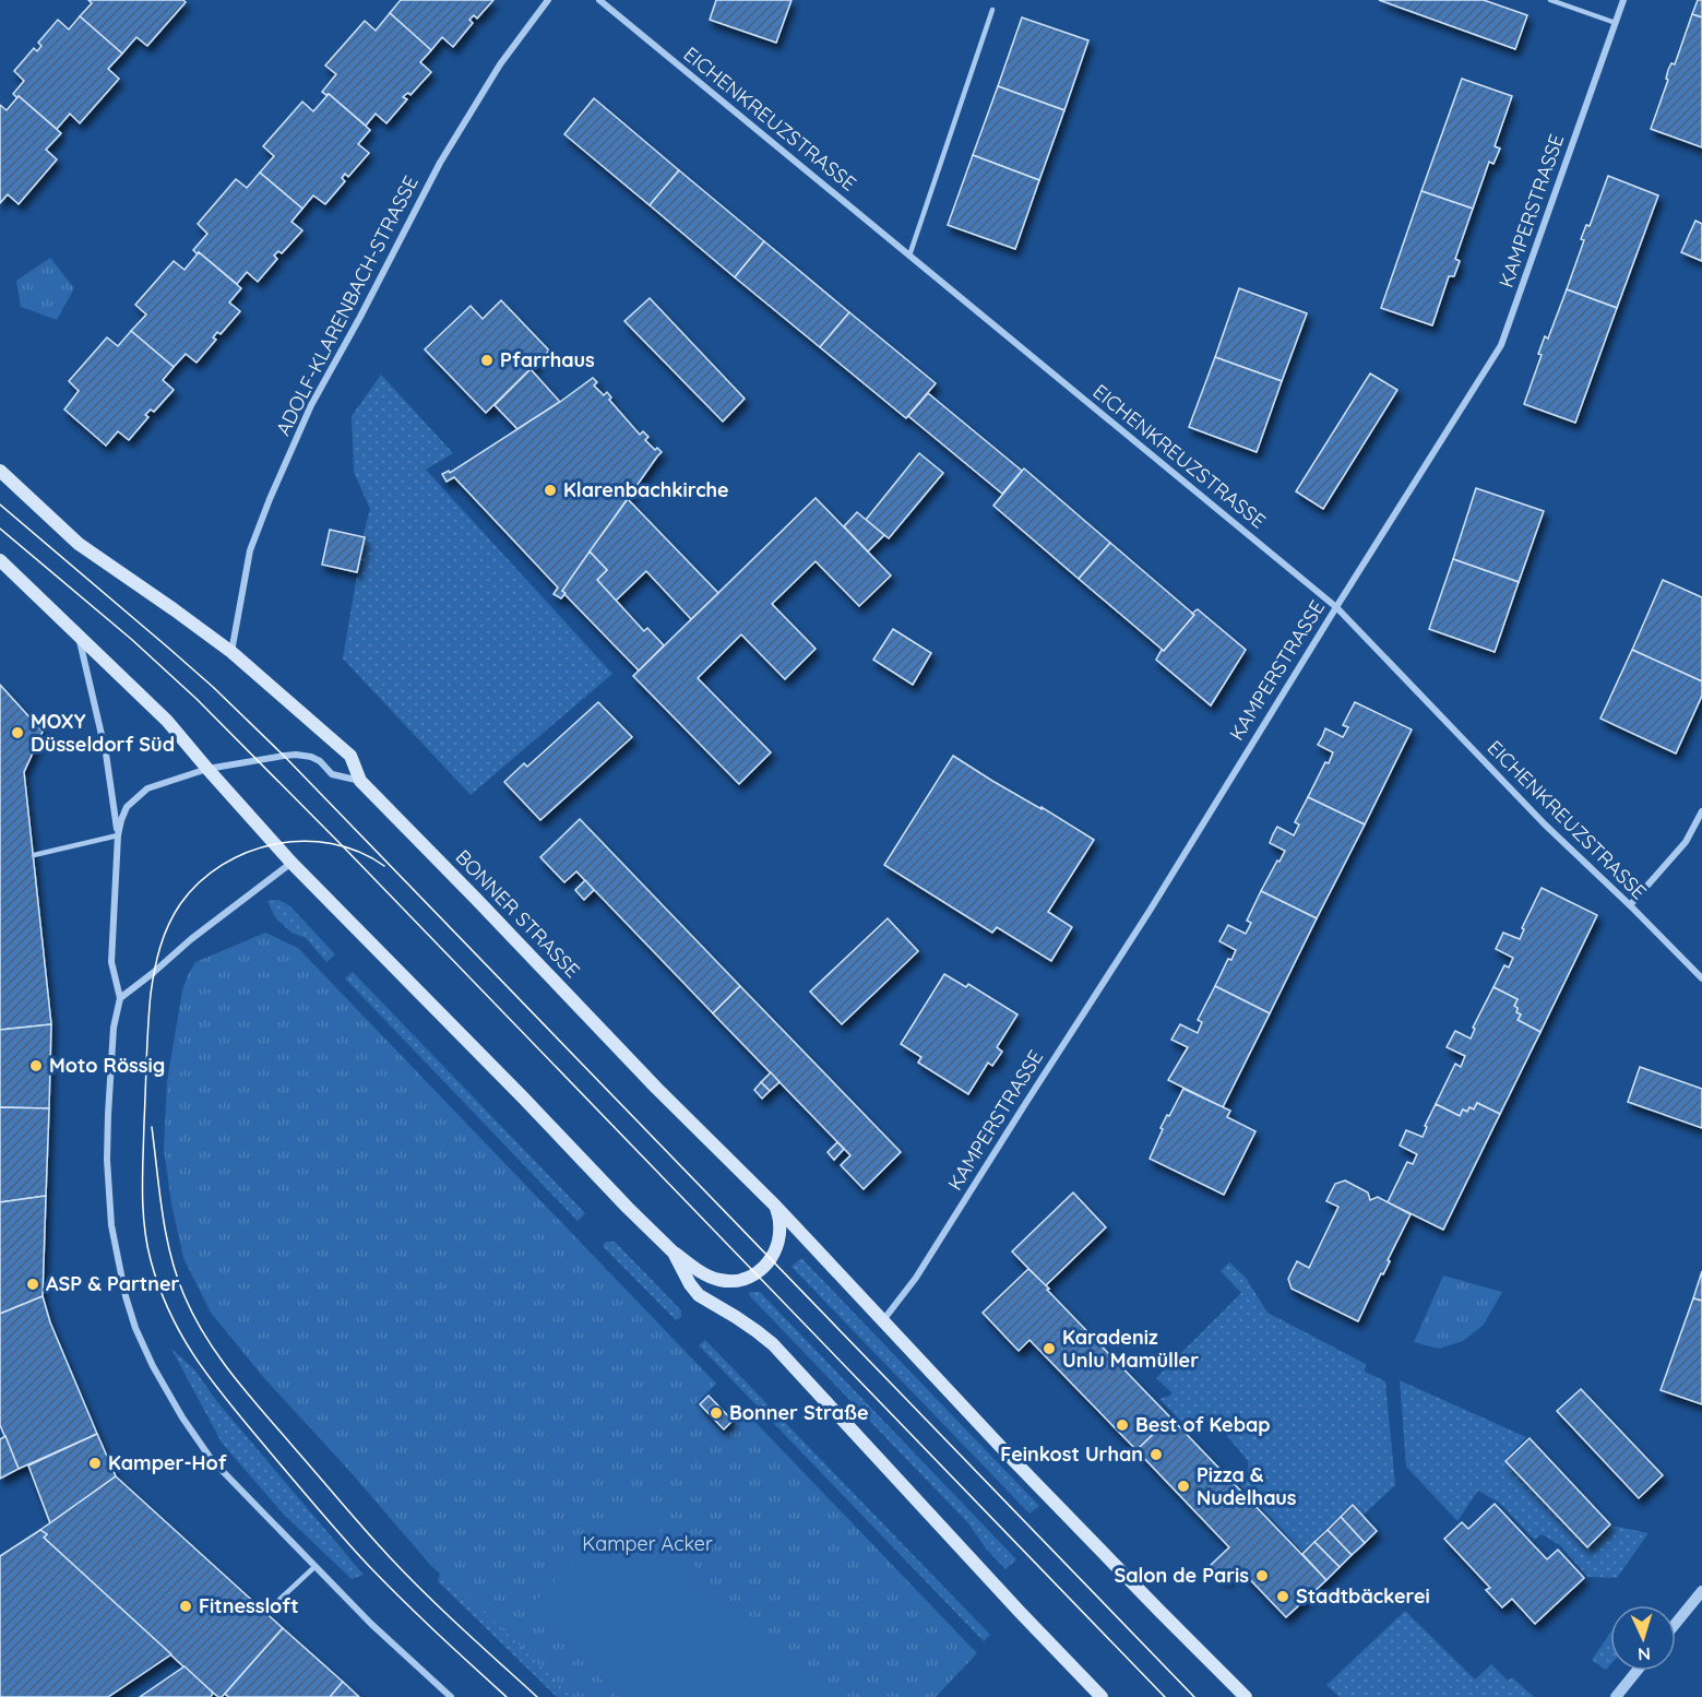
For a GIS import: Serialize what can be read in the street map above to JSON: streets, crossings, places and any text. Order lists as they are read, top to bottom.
{
  "streets": {
    "main road": ["BONNER STRASSE"],
    "street": ["EICHENKREUZSTRASSE", "KAMPERSTRASSE", "ADOLF-KLARENBACH-STRASSE"]
  },
  "crossings": [
    ["EICHENKREUZSTRASSE", "KAMPERSTRASSE"],
    ["KAMPERSTRASSE", "BONNER STRASSE"],
    ["ADOLF-KLARENBACH-STRASSE", "BONNER STRASSE"]
  ],
  "parks": ["Kamper Acker"],
  "places": [
    "Pfarrhaus",
    "Klarenbachkirche",
    "MOXY Düsseldorf Süd",
    "Moto Rössig",
    "ASP & Partner",
    "Karadeniz Unlu Mamüller",
    "Bonner Straße",
    "Best of Kebap",
    "Feinkost Urhan",
    "Kamper-Hof",
    "Pizza & Nudelhaus",
    "Salon de Paris",
    "Stadtbäckerei",
    "Fitnessloft"
  ],
  "north": "bottom"
}
